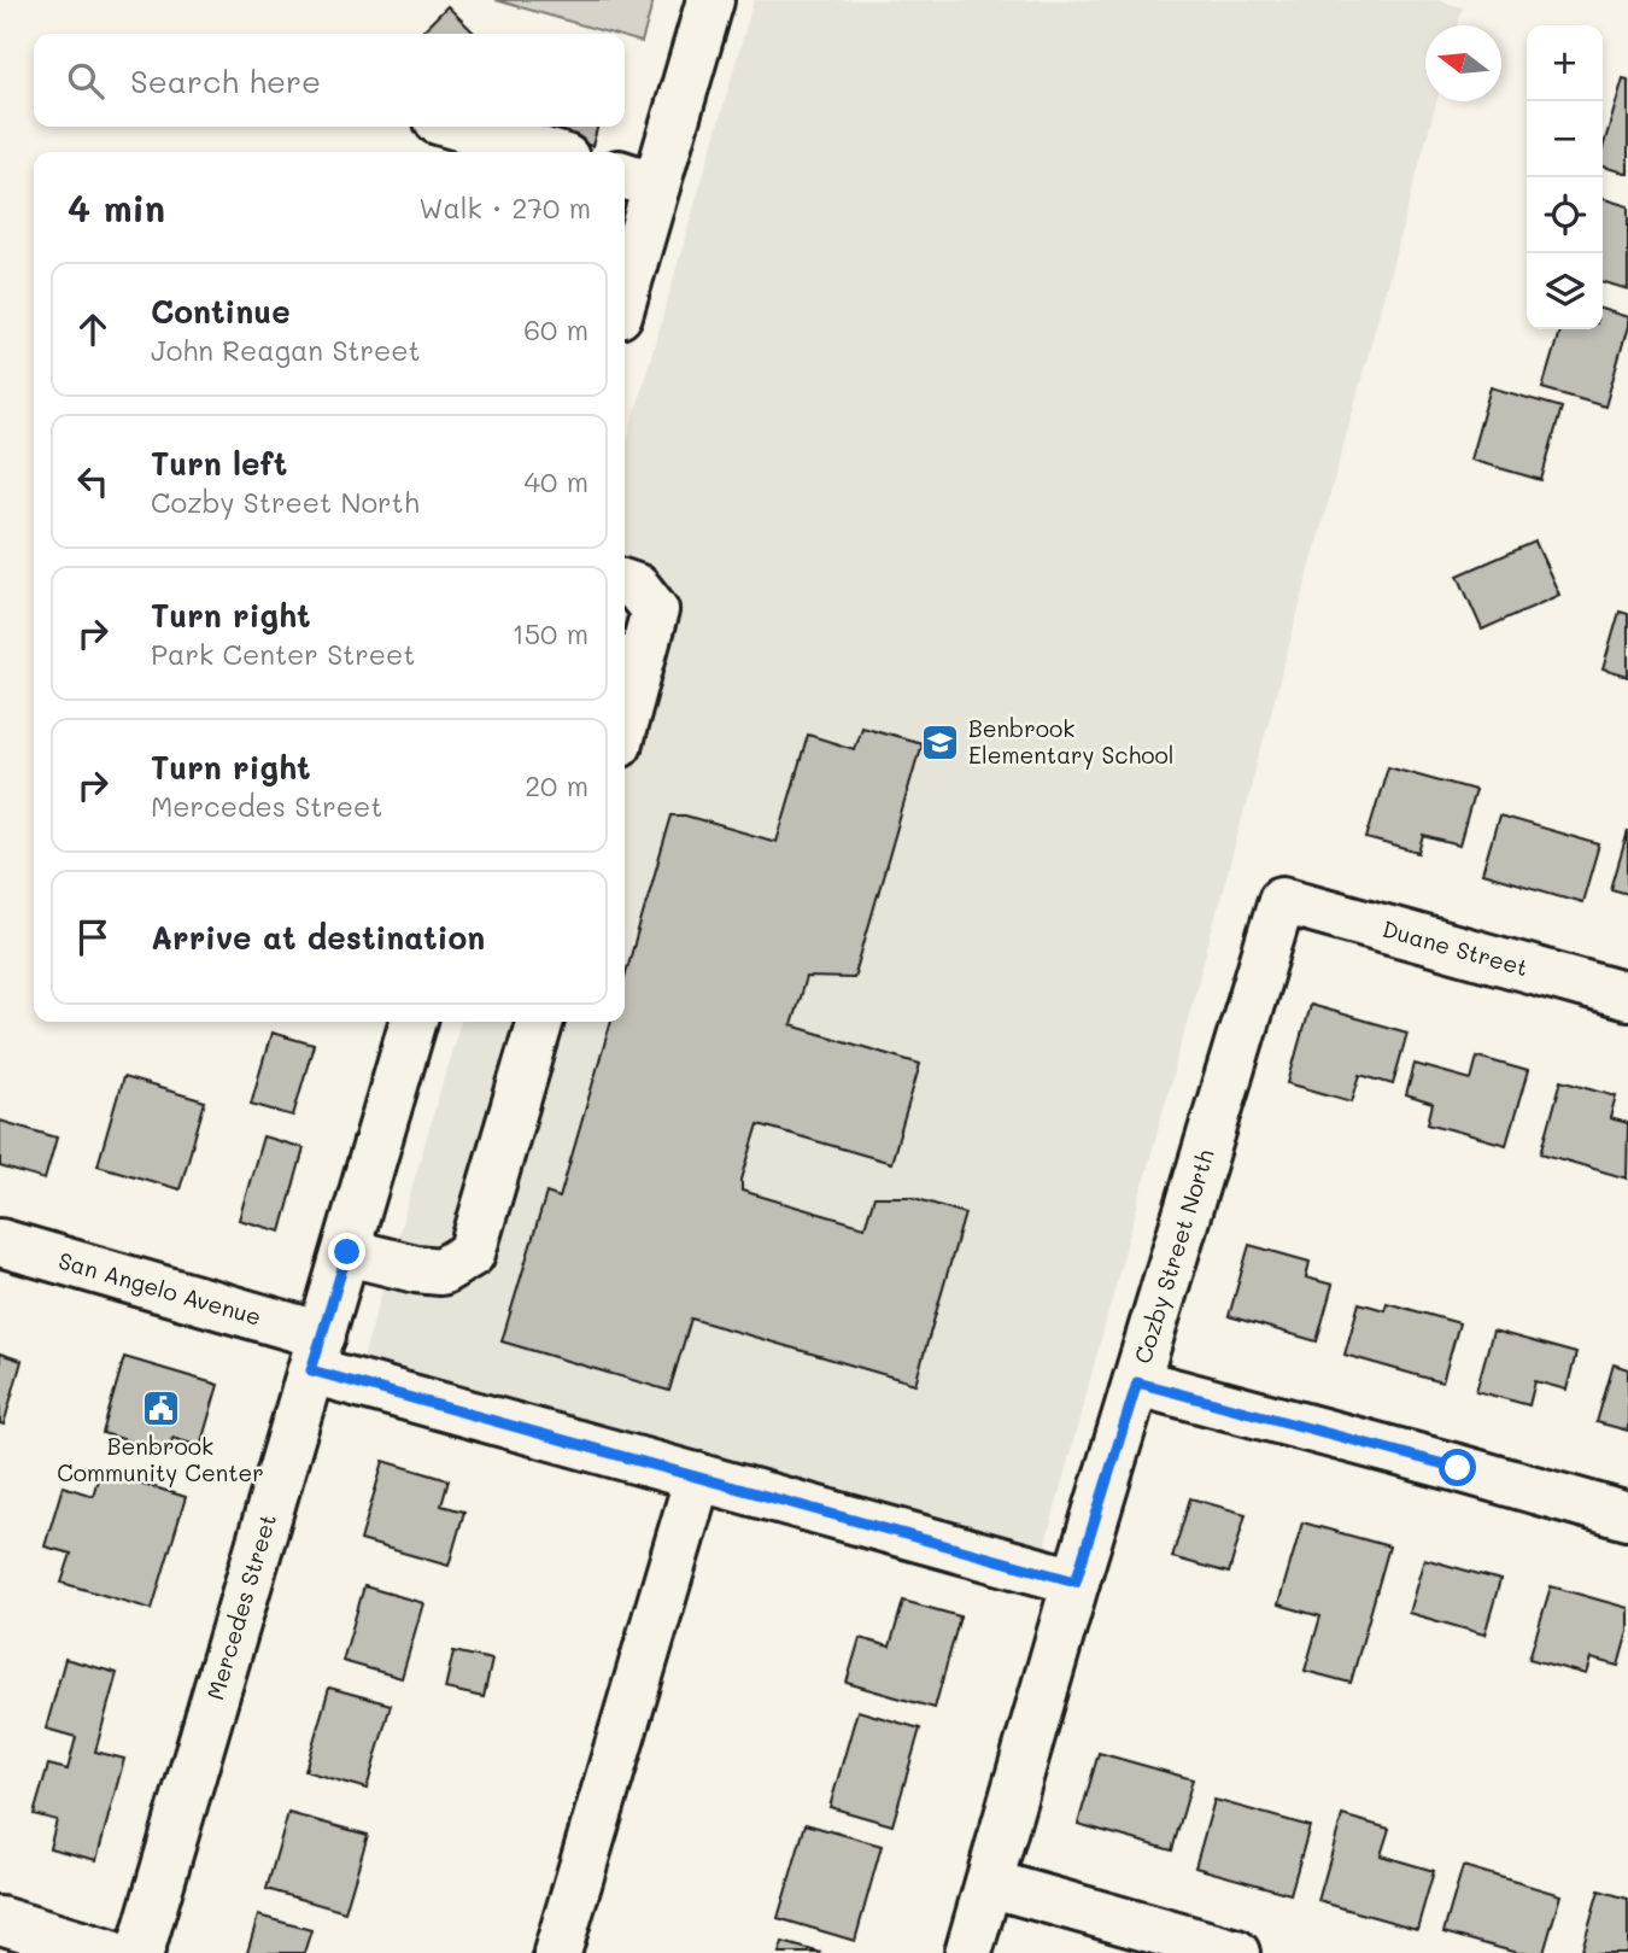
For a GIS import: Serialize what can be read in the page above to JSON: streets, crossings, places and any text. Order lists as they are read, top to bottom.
{
  "streets": {
    "street": [
      "Duane Street",
      "Cozby Street North",
      "San Angelo Avenue",
      "Mercedes Street"
    ]
  },
  "crossings": [
    ["Duane Street", "Cozby Street North"],
    ["Cozby Street North", "San Angelo Avenue"],
    ["San Angelo Avenue", "Mercedes Street"]
  ],
  "places": {
    "school or university": ["Benbrook Elementary School"],
    "public building": ["Benbrook Community Center"]
  },
  "north": "left",
  "page": {
    "map_buttons": ["+", "−"],
    "search": "Search here",
    "heading": ["4 min", "Walk · 270 m"],
    "list": [
      ["Continue", "John Reagan Street", "60 m"],
      ["Turn left", "Cozby Street North", "40 m"],
      ["Turn right", "Park Center Street", "150 m"],
      ["Turn right", "Mercedes Street", "20 m"],
      "Arrive at destination"
    ]
  }
}
